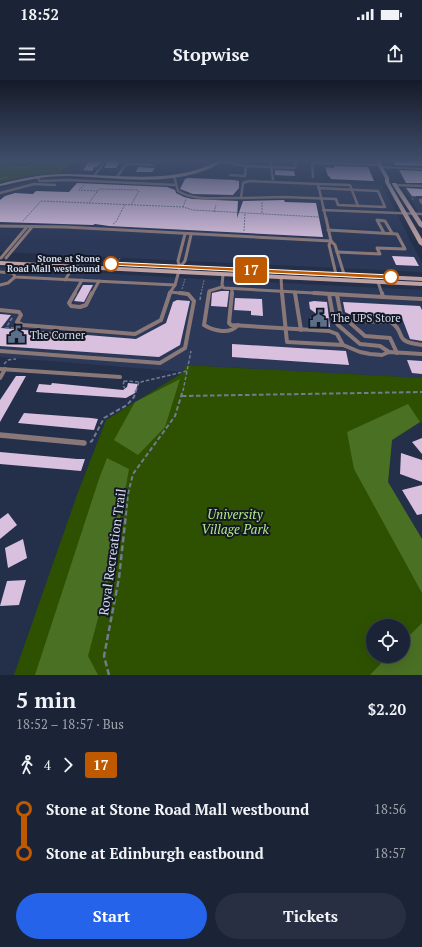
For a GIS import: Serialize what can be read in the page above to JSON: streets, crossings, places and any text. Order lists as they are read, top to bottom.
{
  "streets": {
    "path": ["Royal Recreation Trail"]
  },
  "parks": ["University Village Park"],
  "places": {
    "other": ["Stone at Stone Road Mall westbound"],
    "public building": ["The UPS Store", "The Corner"]
  },
  "lines": ["bus line 17"],
  "page": {
    "status": "18:52",
    "header": "Stopwise",
    "on_map": "17",
    "heading": ["5 min", "18:52 – 18:57 · Bus", "$2.20"],
    "legs": ["4", "17"],
    "list": [
      {
        "name": "Stone at Stone Road Mall westbound",
        "value": "18:56"
      },
      {
        "name": "Stone at Edinburgh eastbound",
        "value": "18:57"
      }
    ],
    "buttons": ["Start", "Tickets"]
  }
}
